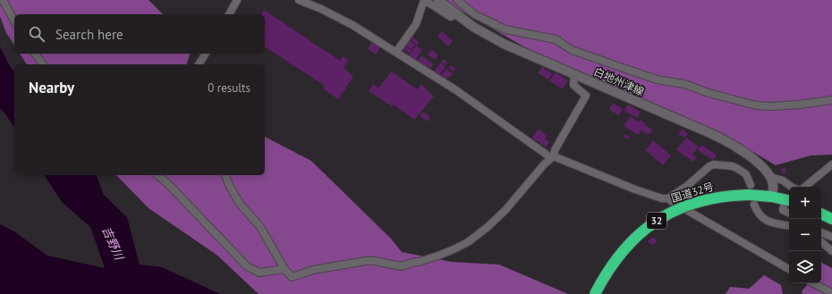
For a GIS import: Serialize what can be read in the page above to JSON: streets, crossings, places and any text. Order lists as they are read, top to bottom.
{
  "streets": {
    "highway": ["国道32号", "32"],
    "main road": ["白地州津線"]
  },
  "water": ["吉野川"],
  "page": {
    "search": "Search here",
    "heading": ["Nearby", "0 results"],
    "map_buttons": ["+", "−"]
  }
}
